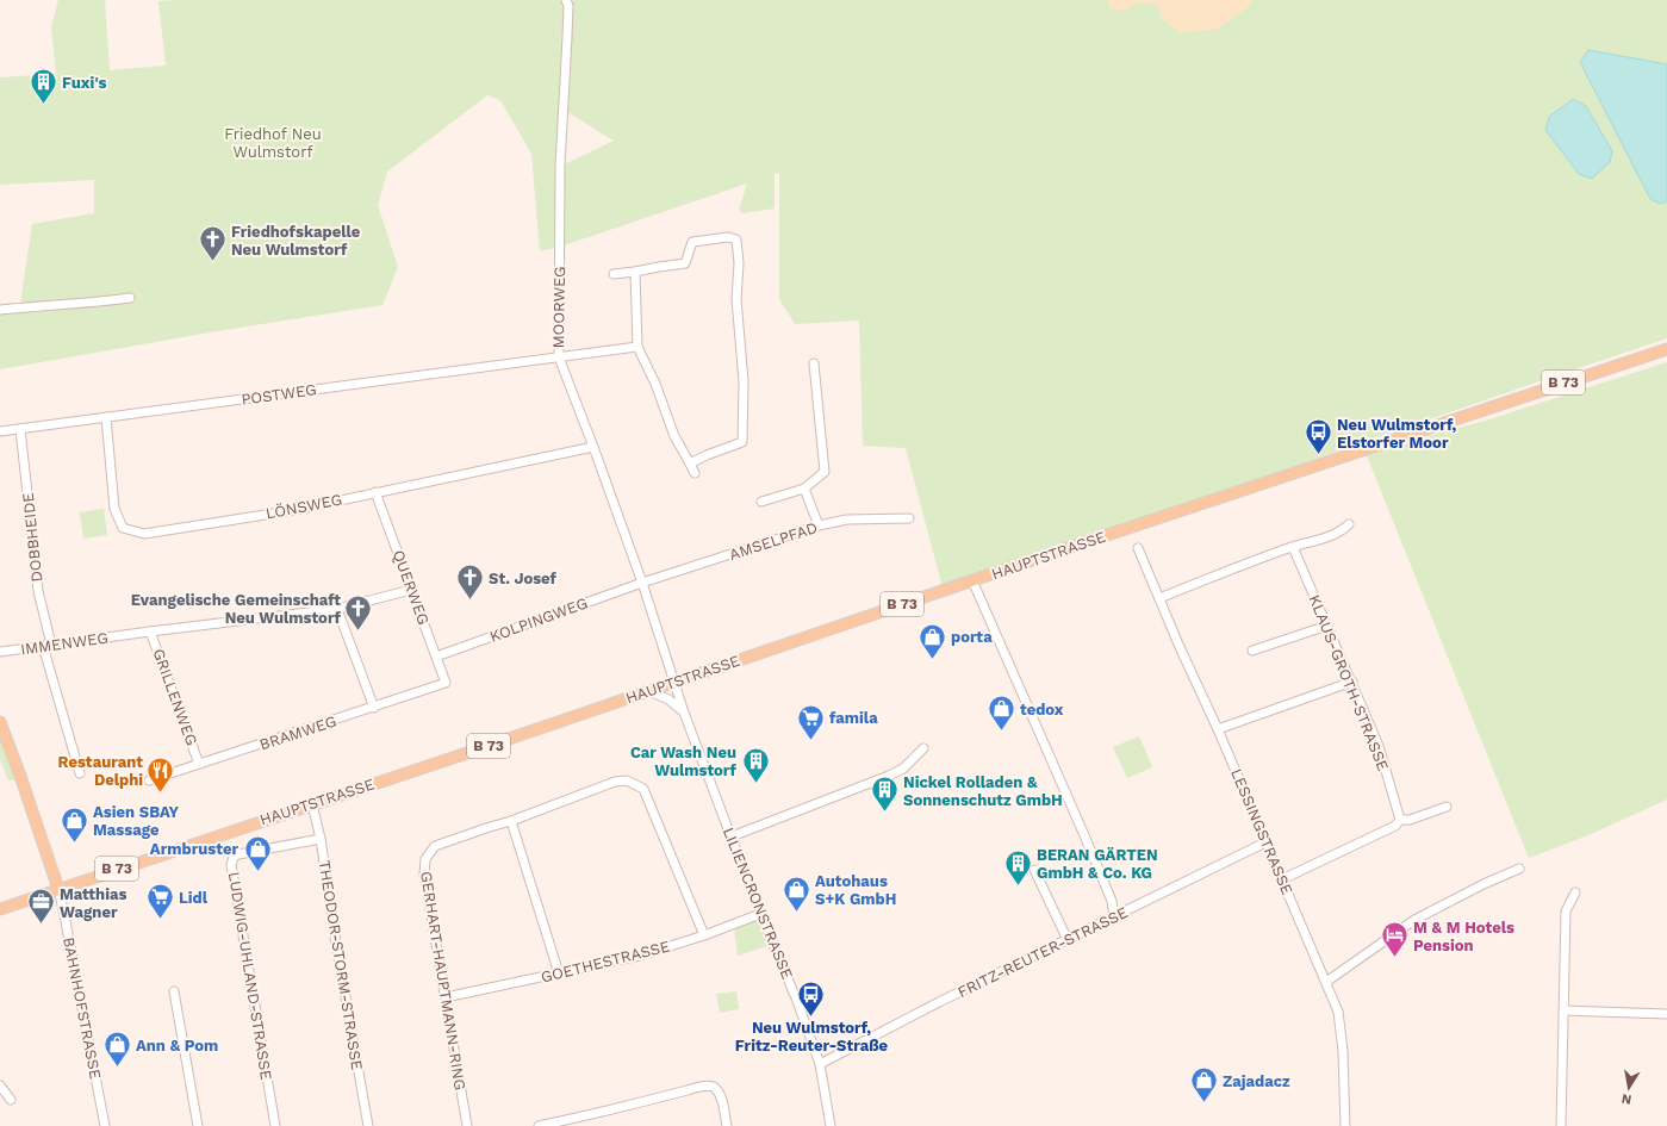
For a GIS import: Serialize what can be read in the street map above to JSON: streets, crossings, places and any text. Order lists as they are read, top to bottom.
{
  "streets": {
    "main road": ["B 73", "HAUPTSTRASSE"],
    "street": [
      "MOORWEG",
      "POSTWEG",
      "LÖNSWEG",
      "DOBBHEIDE",
      "AMSELPFAD",
      "QUERWEG",
      "KOLPINGWEG",
      "IMMENWEG",
      "KLAUS-GROTH-STRASSE",
      "GRILLENWEG",
      "BRAMWEG",
      "LESSINGSTRASSE",
      "LILIENCRONSTRASSE",
      "FRITZ-REUTER-STRASSE",
      "GOETHESTRASSE",
      "THEODOR-STORM-STRASSE",
      "LUDWIG-UHLAND-STRASSE",
      "GERHART-HAUPTMANN-RING",
      "BAHNHOFSTRASSE"
    ]
  },
  "crossings": [
    ["MOORWEG", "POSTWEG"],
    ["MOORWEG", "LÖNSWEG"],
    ["MOORWEG", "AMSELPFAD"],
    ["MOORWEG", "HAUPTSTRASSE"],
    ["MOORWEG", "KOLPINGWEG"],
    ["MOORWEG", "LILIENCRONSTRASSE"],
    ["POSTWEG", "LÖNSWEG"],
    ["POSTWEG", "DOBBHEIDE"],
    ["LÖNSWEG", "QUERWEG"],
    ["DOBBHEIDE", "IMMENWEG"],
    ["AMSELPFAD", "KOLPINGWEG"],
    ["HAUPTSTRASSE", "LILIENCRONSTRASSE"],
    ["HAUPTSTRASSE", "THEODOR-STORM-STRASSE"],
    ["HAUPTSTRASSE", "BAHNHOFSTRASSE"],
    ["QUERWEG", "KOLPINGWEG"],
    ["QUERWEG", "IMMENWEG"],
    ["QUERWEG", "BRAMWEG"],
    ["IMMENWEG", "GRILLENWEG"],
    ["GRILLENWEG", "BRAMWEG"],
    ["LESSINGSTRASSE", "FRITZ-REUTER-STRASSE"],
    ["LILIENCRONSTRASSE", "FRITZ-REUTER-STRASSE"],
    ["LILIENCRONSTRASSE", "GOETHESTRASSE"],
    ["GOETHESTRASSE", "GERHART-HAUPTMANN-RING"],
    ["THEODOR-STORM-STRASSE", "LUDWIG-UHLAND-STRASSE"]
  ],
  "parks": ["Friedhof Neu Wulmstorf"],
  "places": {
    "building": [
      "Fuxi's",
      "Car Wash Neu Wulmstorf",
      "Nickel Rolladen & Sonnenschutz GmbH",
      "BERAN GÄRTEN GmbH & Co. KG"
    ],
    "church": ["Friedhofskapelle Neu Wulmstorf", "St. Josef", "Evangelische Gemeinschaft Neu Wulmstorf"],
    "bus stop": ["Neu Wulmstorf, Elstorfer Moor", "Neu Wulmstorf, Fritz-Reuter-Straße"],
    "shop": [
      "porta",
      "tedox",
      "Asien SBAY Massage",
      "Armbruster",
      "Autohaus S+K GmbH",
      "Ann & Pom",
      "Zajadacz"
    ],
    "supermarket": ["famila", "Lidl"],
    "restaurant": ["Restaurant Delphi"],
    "office": ["Matthias Wagner"],
    "hotel": ["M & M Hotels Pension"]
  },
  "north": "bottom"
}
